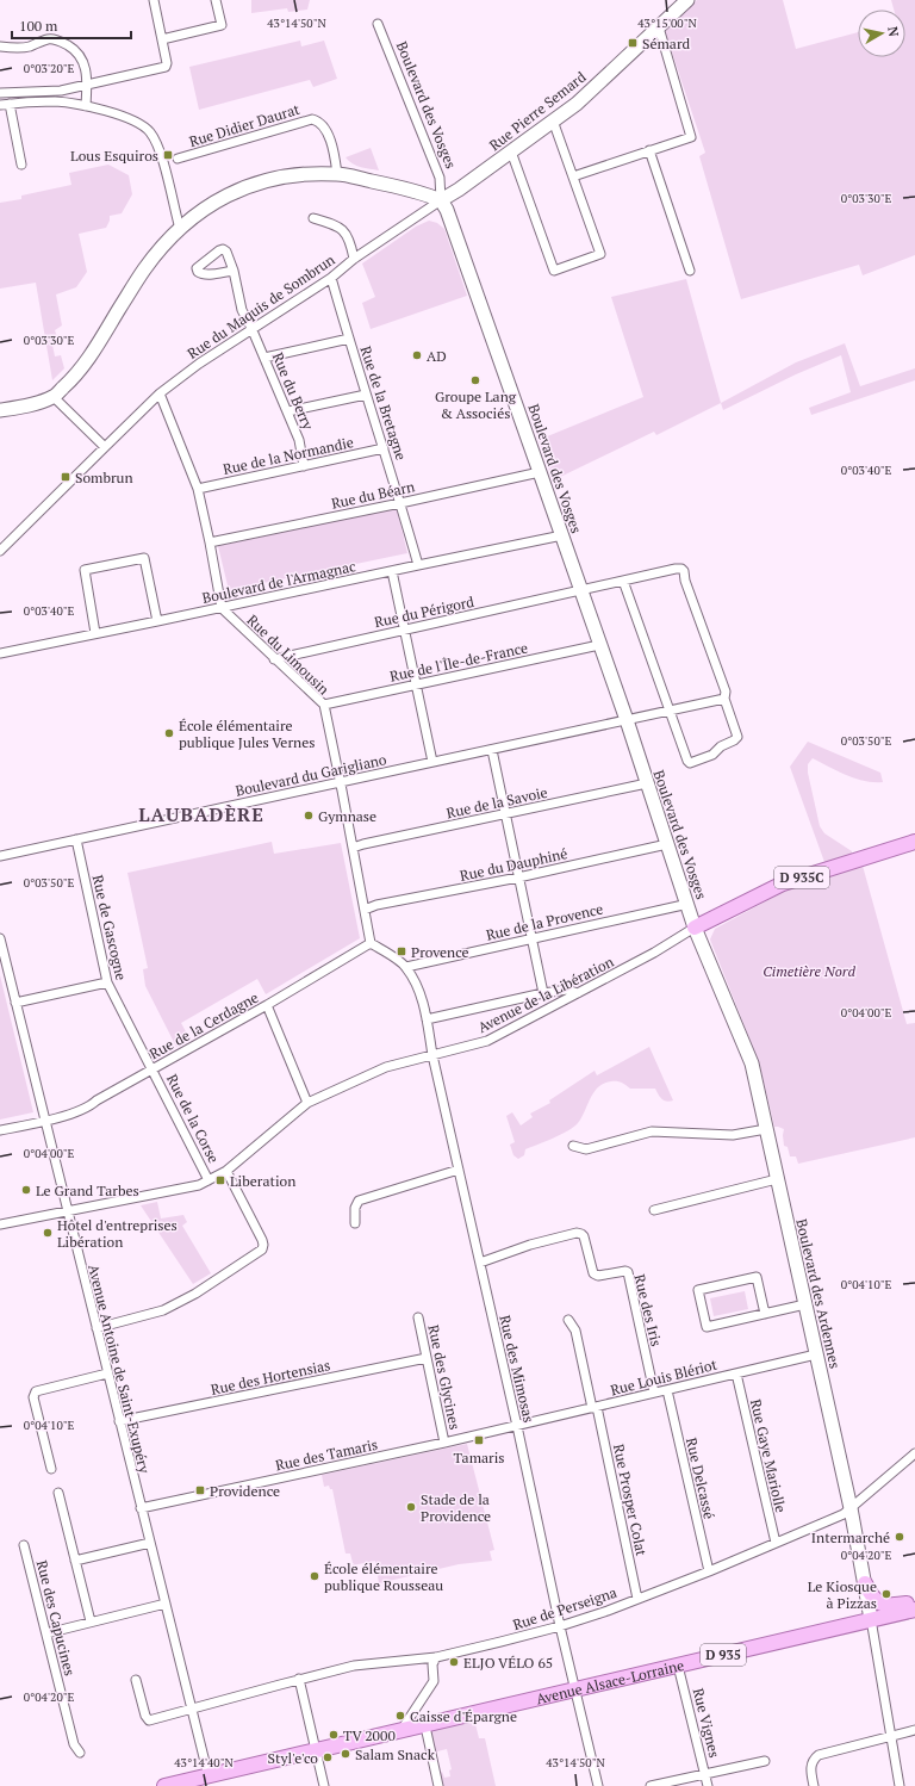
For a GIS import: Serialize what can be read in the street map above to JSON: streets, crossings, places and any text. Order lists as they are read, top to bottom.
{
  "streets": {
    "main road": [
      "Boulevard des Vosges",
      "Rue Pierre Semard",
      "D 935C",
      "Boulevard des Ardennes",
      "D 935",
      "Avenue Alsace-Lorraine"
    ],
    "street": [
      "Rue Didier Daurat",
      "Rue du Maquis de Sombrun",
      "Rue du Berry",
      "Rue de la Bretagne",
      "Rue de la Normandie",
      "Rue du Béarn",
      "Boulevard de l'Armagnac",
      "Rue du Périgord",
      "Rue du Limousin",
      "Rue de l'Île-de-France",
      "Boulevard du Garigliano",
      "Rue de la Savoie",
      "Rue du Dauphiné",
      "Rue de la Provence",
      "Rue de Gascogne",
      "Avenue de la Libération",
      "Rue de la Cerdagne",
      "Rue de la Corse",
      "Rue des Iris",
      "Avenue Antoine de Saint-Exupéry",
      "Rue des Mimosas",
      "Rue des Hortensias",
      "Rue des Glycines",
      "Rue Louis Blériot",
      "Rue des Tamaris",
      "Rue Gaye Mariolle",
      "Rue Delcassé",
      "Rue Prosper Colat",
      "Rue de Perseigna",
      "Rue des Capucines",
      "Rue Vignes"
    ]
  },
  "crossings": [
    ["Boulevard des Vosges", "Rue Pierre Semard"],
    ["Boulevard des Vosges", "Rue du Maquis de Sombrun"],
    ["Boulevard des Vosges", "Rue du Béarn"],
    ["Boulevard des Vosges", "Boulevard de l'Armagnac"],
    ["Boulevard des Vosges", "Rue du Périgord"],
    ["Boulevard des Vosges", "Rue de l'Île-de-France"],
    ["Boulevard des Vosges", "Boulevard du Garigliano"],
    ["Boulevard des Vosges", "Rue de la Savoie"],
    ["Boulevard des Vosges", "Rue du Dauphiné"],
    ["Boulevard des Vosges", "D 935C"],
    ["Boulevard des Vosges", "Rue de la Provence"],
    ["Boulevard des Vosges", "Avenue de la Libération"],
    ["Boulevard des Vosges", "Boulevard des Ardennes"],
    ["Rue Pierre Semard", "Rue du Maquis de Sombrun"],
    ["Rue du Maquis de Sombrun", "Rue du Berry"],
    ["Rue du Maquis de Sombrun", "Rue de la Bretagne"],
    ["Rue du Berry", "Rue de la Normandie"],
    ["Rue de la Bretagne", "Rue de la Normandie"],
    ["Rue de la Bretagne", "Rue du Béarn"],
    ["Rue de la Bretagne", "Boulevard de l'Armagnac"],
    ["Boulevard de l'Armagnac", "Rue du Limousin"],
    ["Rue du Périgord", "Rue du Limousin"],
    ["Rue du Périgord", "Boulevard du Garigliano"],
    ["Rue du Limousin", "Rue de l'Île-de-France"],
    ["Rue du Limousin", "Boulevard du Garigliano"],
    ["Rue du Limousin", "Rue de la Savoie"],
    ["Rue du Limousin", "Rue du Dauphiné"],
    ["Rue du Limousin", "Rue de la Cerdagne"],
    ["Boulevard du Garigliano", "Rue de Gascogne"],
    ["D 935C", "Avenue de la Libération"],
    ["D 935C", "Boulevard des Ardennes"],
    ["Rue de la Provence", "Rue des Mimosas"],
    ["Rue de Gascogne", "Rue de la Cerdagne"],
    ["Rue de Gascogne", "Rue de la Corse"],
    ["Avenue de la Libération", "Rue de la Corse"],
    ["Avenue de la Libération", "Boulevard des Ardennes"],
    ["Avenue de la Libération", "Avenue Antoine de Saint-Exupéry"],
    ["Avenue de la Libération", "Rue des Mimosas"],
    ["Rue de la Cerdagne", "Rue de la Corse"],
    ["Rue de la Cerdagne", "Avenue Antoine de Saint-Exupéry"],
    ["Boulevard des Ardennes", "Rue Louis Blériot"],
    ["Boulevard des Ardennes", "Rue de Perseigna"],
    ["Boulevard des Ardennes", "Avenue Alsace-Lorraine"],
    ["Rue des Iris", "Rue des Mimosas"],
    ["Rue des Iris", "Rue Louis Blériot"],
    ["Avenue Antoine de Saint-Exupéry", "Rue des Hortensias"],
    ["Avenue Antoine de Saint-Exupéry", "Rue des Tamaris"],
    ["Avenue Antoine de Saint-Exupéry", "Rue de Perseigna"],
    ["Avenue Antoine de Saint-Exupéry", "Avenue Alsace-Lorraine"],
    ["Rue des Mimosas", "Rue Louis Blériot"],
    ["Rue des Mimosas", "Rue des Tamaris"],
    ["Rue des Mimosas", "Rue de Perseigna"],
    ["Rue des Mimosas", "Avenue Alsace-Lorraine"],
    ["Rue des Hortensias", "Rue des Glycines"],
    ["Rue des Glycines", "Rue des Tamaris"],
    ["Rue Louis Blériot", "Rue des Tamaris"],
    ["Rue Louis Blériot", "Rue Gaye Mariolle"],
    ["Rue Louis Blériot", "Rue Delcassé"],
    ["Rue Louis Blériot", "Rue Prosper Colat"],
    ["Rue Gaye Mariolle", "Rue de Perseigna"],
    ["Rue Delcassé", "Rue de Perseigna"],
    ["Rue Prosper Colat", "Rue de Perseigna"],
    ["Avenue Alsace-Lorraine", "Rue Vignes"]
  ],
  "districts": ["LAUBADÈRE"],
  "parks": ["Cimetière Nord"],
  "places": {
    "transit": [
      "Sémard",
      "Lous Esquiros",
      "Sombrun",
      "Provence",
      "Liberation",
      "Tamaris",
      "Providence"
    ],
    "other": [
      "AD",
      "Groupe Lang & Associés",
      "École élémentaire publique Jules Vernes",
      "Gymnase",
      "Le Grand Tarbes",
      "Hôtel d'entreprises Libération",
      "Stade de la Providence",
      "Intermarché",
      "École élémentaire publique Rousseau",
      "Le Kiosque à Pizzas",
      "ELJO VÉLO 65",
      "Caisse d'Épargne",
      "TV 2000",
      "Salam Snack",
      "Styl'e'co"
    ]
  },
  "scale_bar": "100 m",
  "north": "right",
  "coordinates": [
    "43°14'50\"N",
    "43°15'00\"N",
    "0°03'20\"E",
    "0°03'30\"E",
    "0°03'40\"E",
    "0°03'50\"E",
    "0°04'00\"E",
    "0°04'10\"E",
    "0°04'20\"E",
    "43°14'40\"N"
  ]
}
